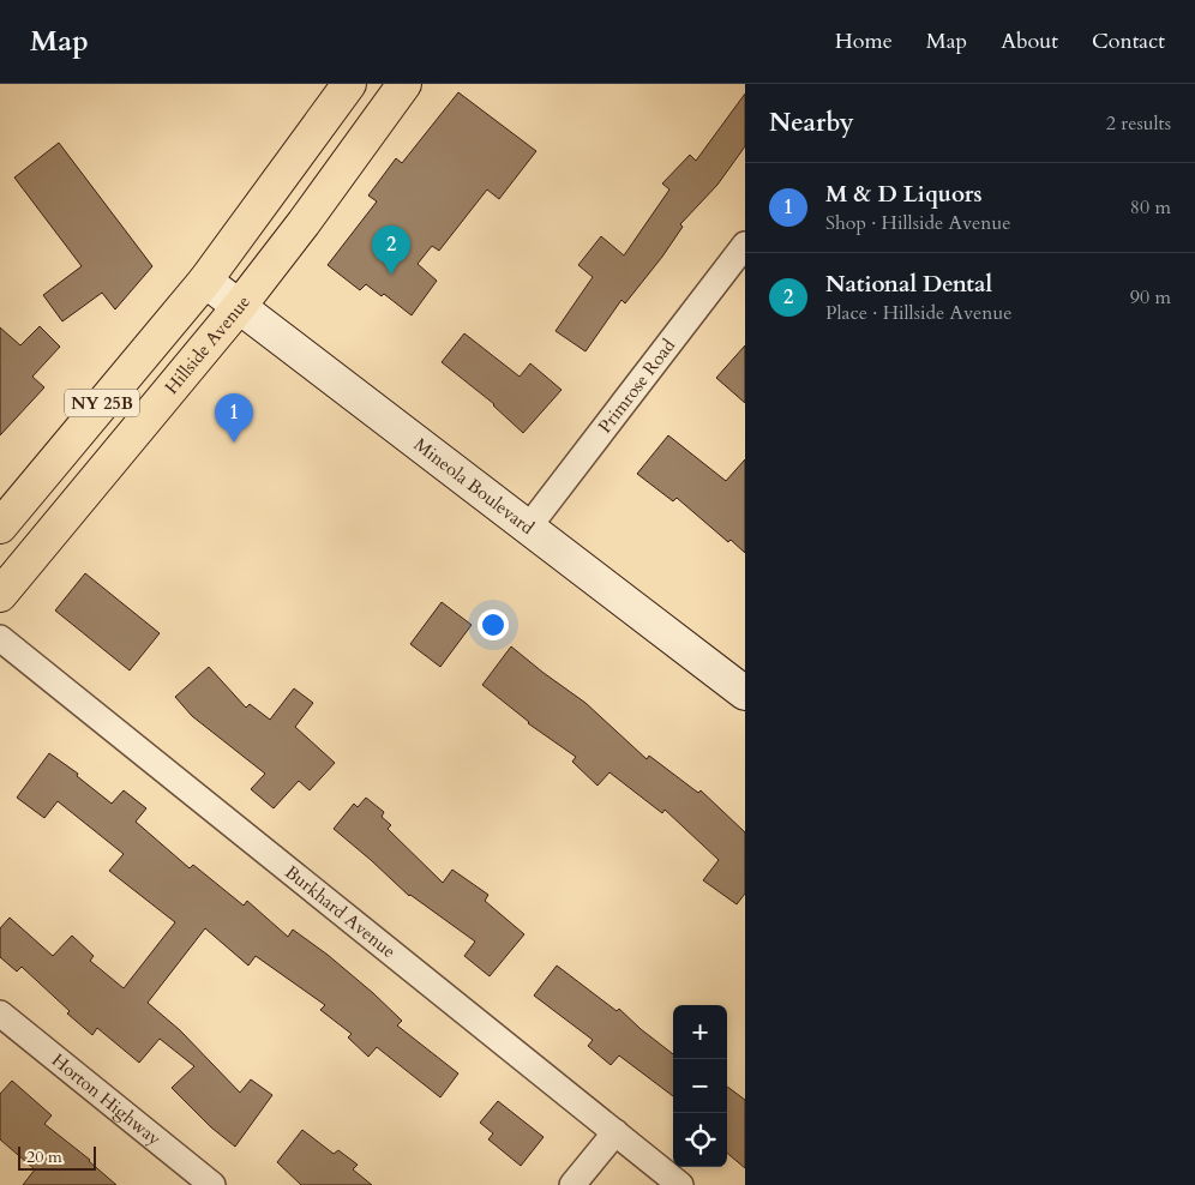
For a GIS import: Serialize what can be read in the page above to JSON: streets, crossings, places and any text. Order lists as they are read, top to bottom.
{
  "streets": {
    "main road": ["Hillside Avenue", "NY 25B", "Mineola Boulevard"],
    "street": ["Primrose Road", "Burkhard Avenue", "Horton Highway"]
  },
  "crossings": [
    ["Hillside Avenue", "Mineola Boulevard"],
    ["Primrose Road", "Mineola Boulevard"],
    ["NY 25B", "Mineola Boulevard"]
  ],
  "scale_bar": "20 m",
  "page": {
    "header": "Map",
    "nav": [
      "Home",
      "Map",
      "About",
      "Contact"
    ],
    "heading": ["Nearby", "2 results"],
    "list": [
      {
        "mark": "1",
        "name": "M & D Liquors",
        "note": "Shop · Hillside Avenue",
        "value": "80 m"
      },
      {
        "mark": "2",
        "name": "National Dental",
        "note": "Place · Hillside Avenue",
        "value": "90 m"
      }
    ],
    "pins": ["2", "1"],
    "map_buttons": ["+", "−"],
    "scale": "20 m"
  }
}
